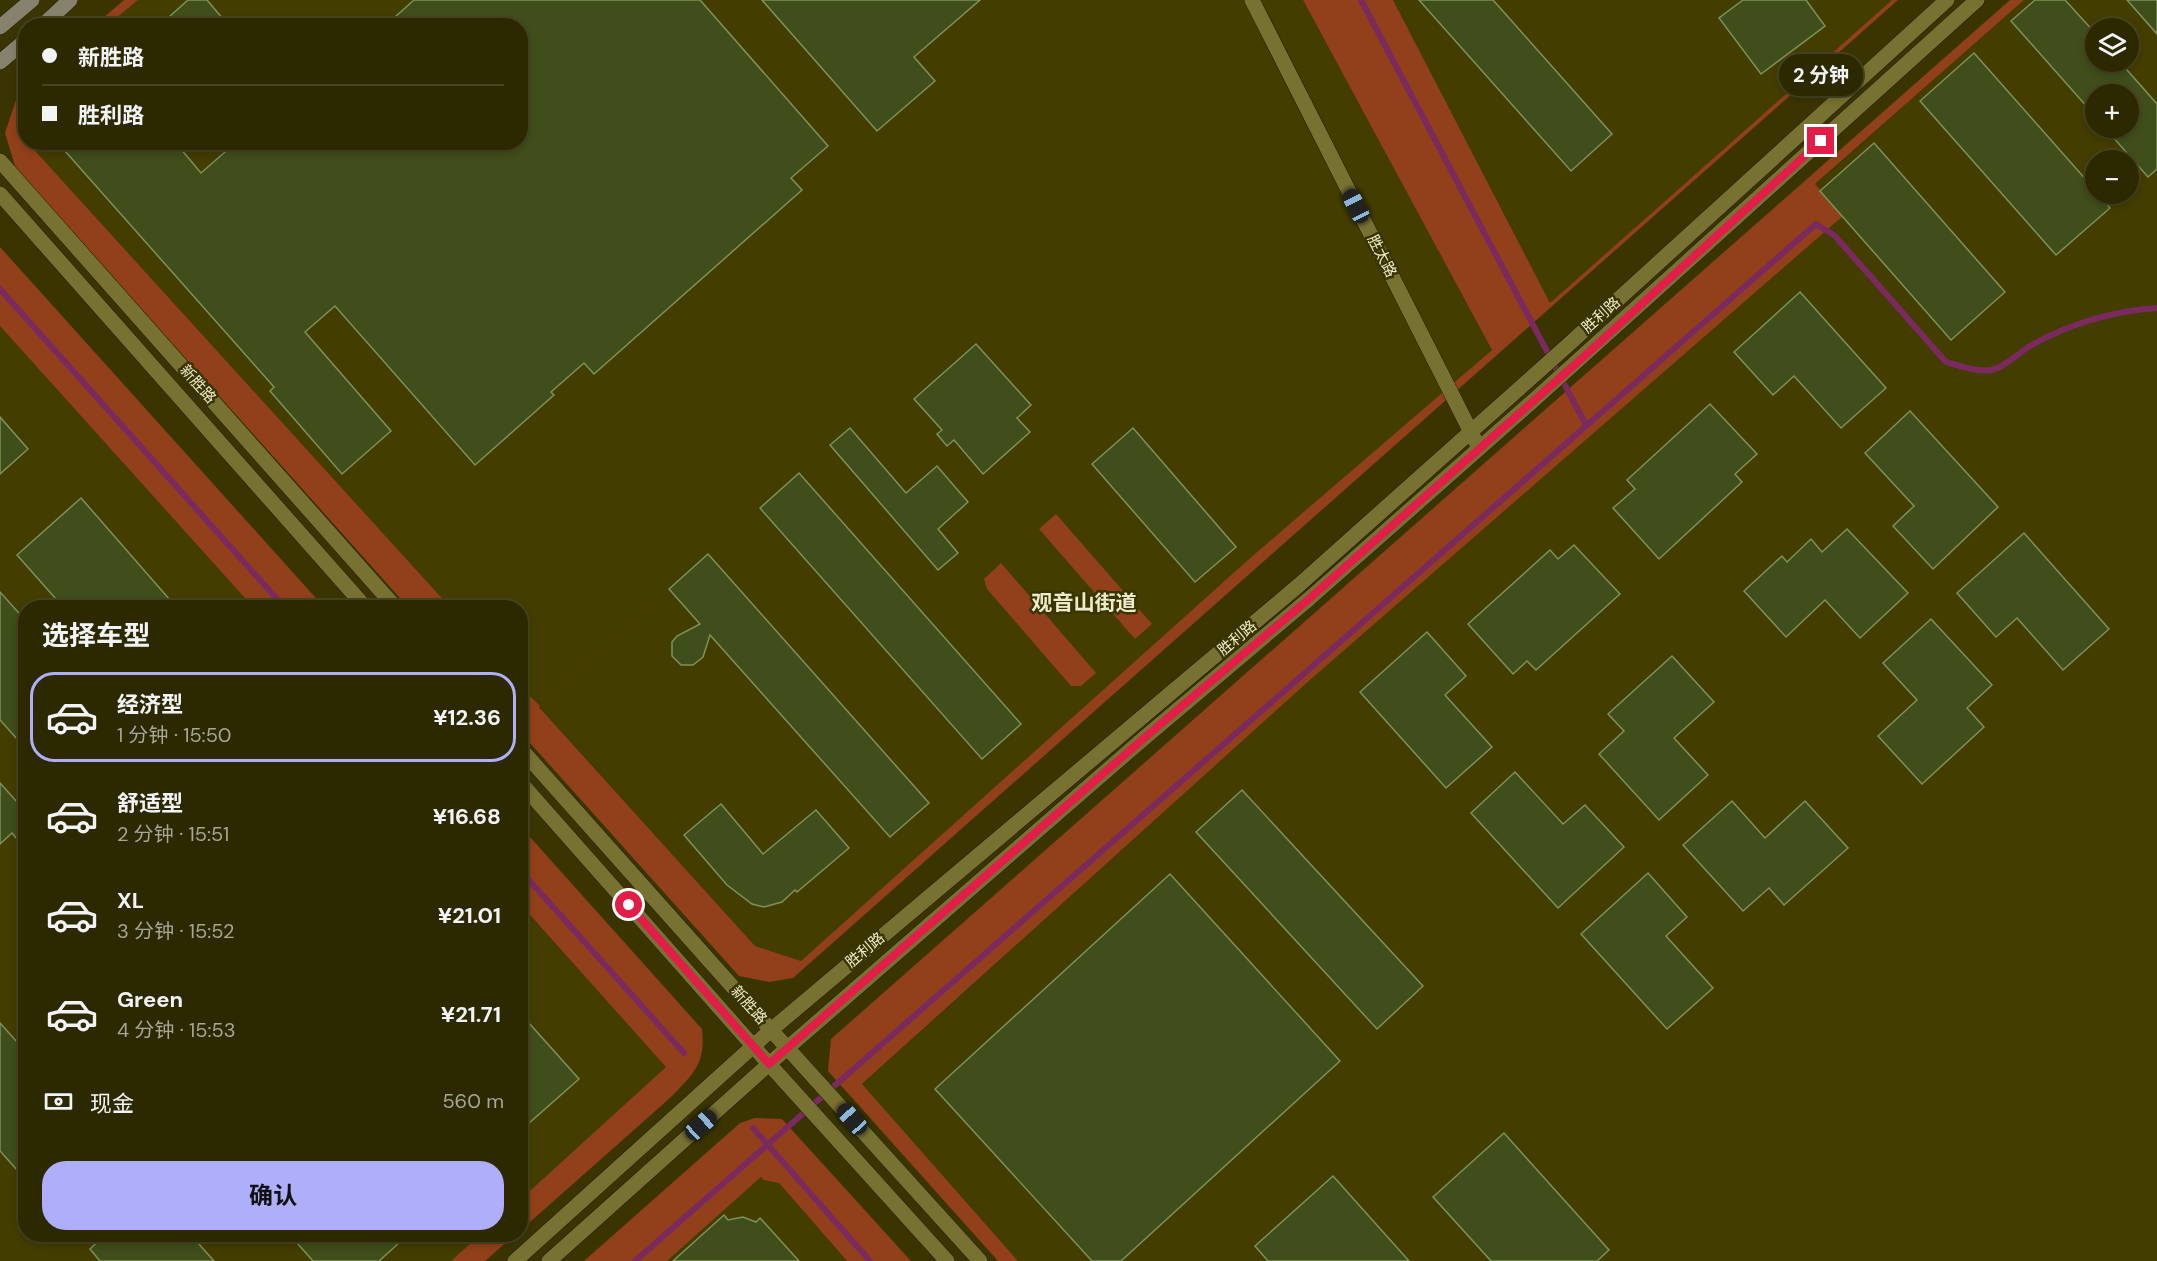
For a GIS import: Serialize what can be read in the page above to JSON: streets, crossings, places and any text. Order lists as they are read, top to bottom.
{
  "streets": {
    "street": ["胜太路", "胜利路", "新胜路"]
  },
  "crossings": [
    ["胜太路", "胜利路"],
    ["胜利路", "新胜路"]
  ],
  "districts": ["观音山街道"],
  "page": {
    "map_buttons": ["+", "−"],
    "banner": ["新胜路", "胜利路"],
    "bubble": "2 分钟",
    "heading": "选择车型",
    "list": [
      {
        "name": "经济型",
        "note": "1 分钟 · 15:50",
        "value": "¥12.36"
      },
      {
        "name": "舒适型",
        "note": "2 分钟 · 15:51",
        "value": "¥16.68"
      },
      {
        "name": "XL",
        "note": "3 分钟 · 15:52",
        "value": "¥21.01"
      },
      {
        "name": "Green",
        "note": "4 分钟 · 15:53",
        "value": "¥21.71"
      }
    ],
    "pay": ["现金", "560 m"],
    "buttons": "确认"
  }
}
